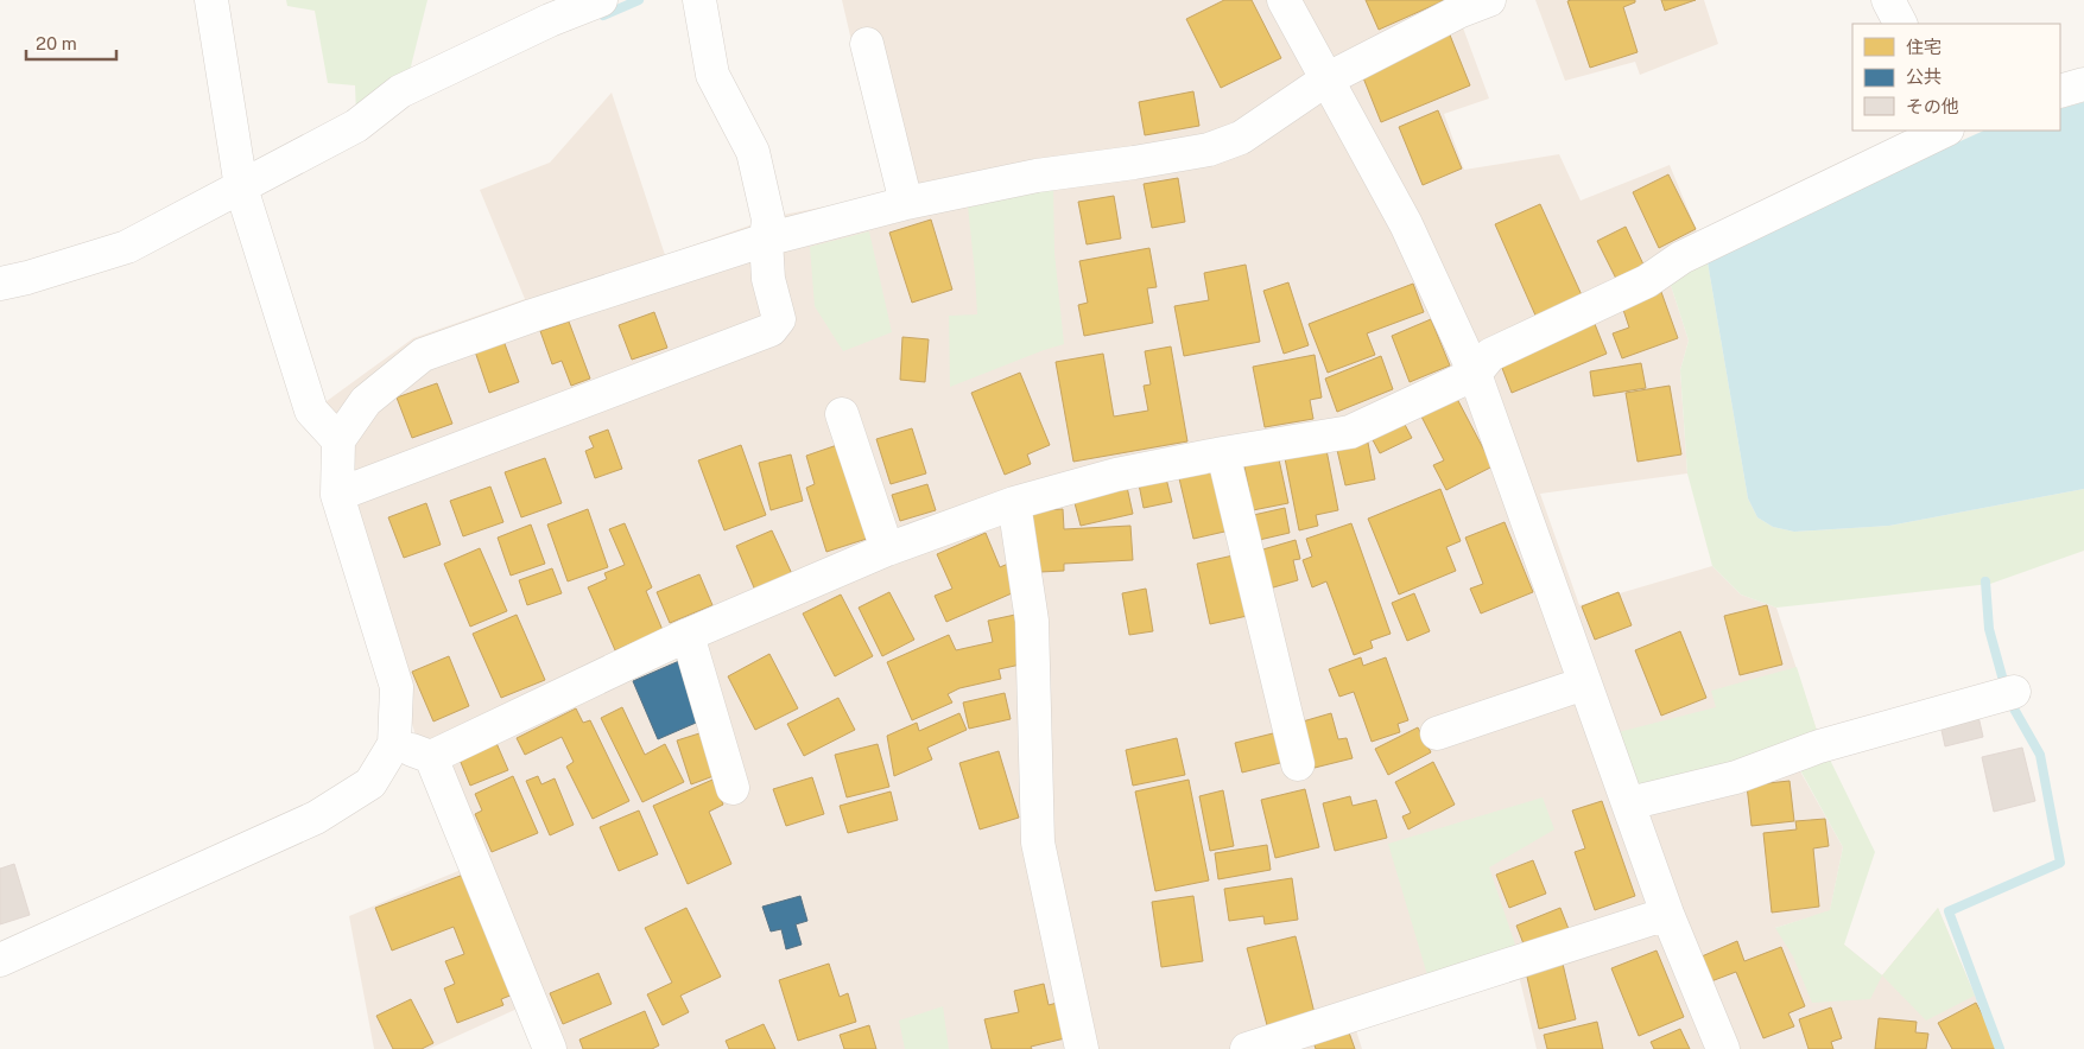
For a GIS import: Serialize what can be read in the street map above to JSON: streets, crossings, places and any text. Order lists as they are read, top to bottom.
{
  "legend": ["住宅", "公共", "その他"],
  "scale_bar": "20 m"
}
